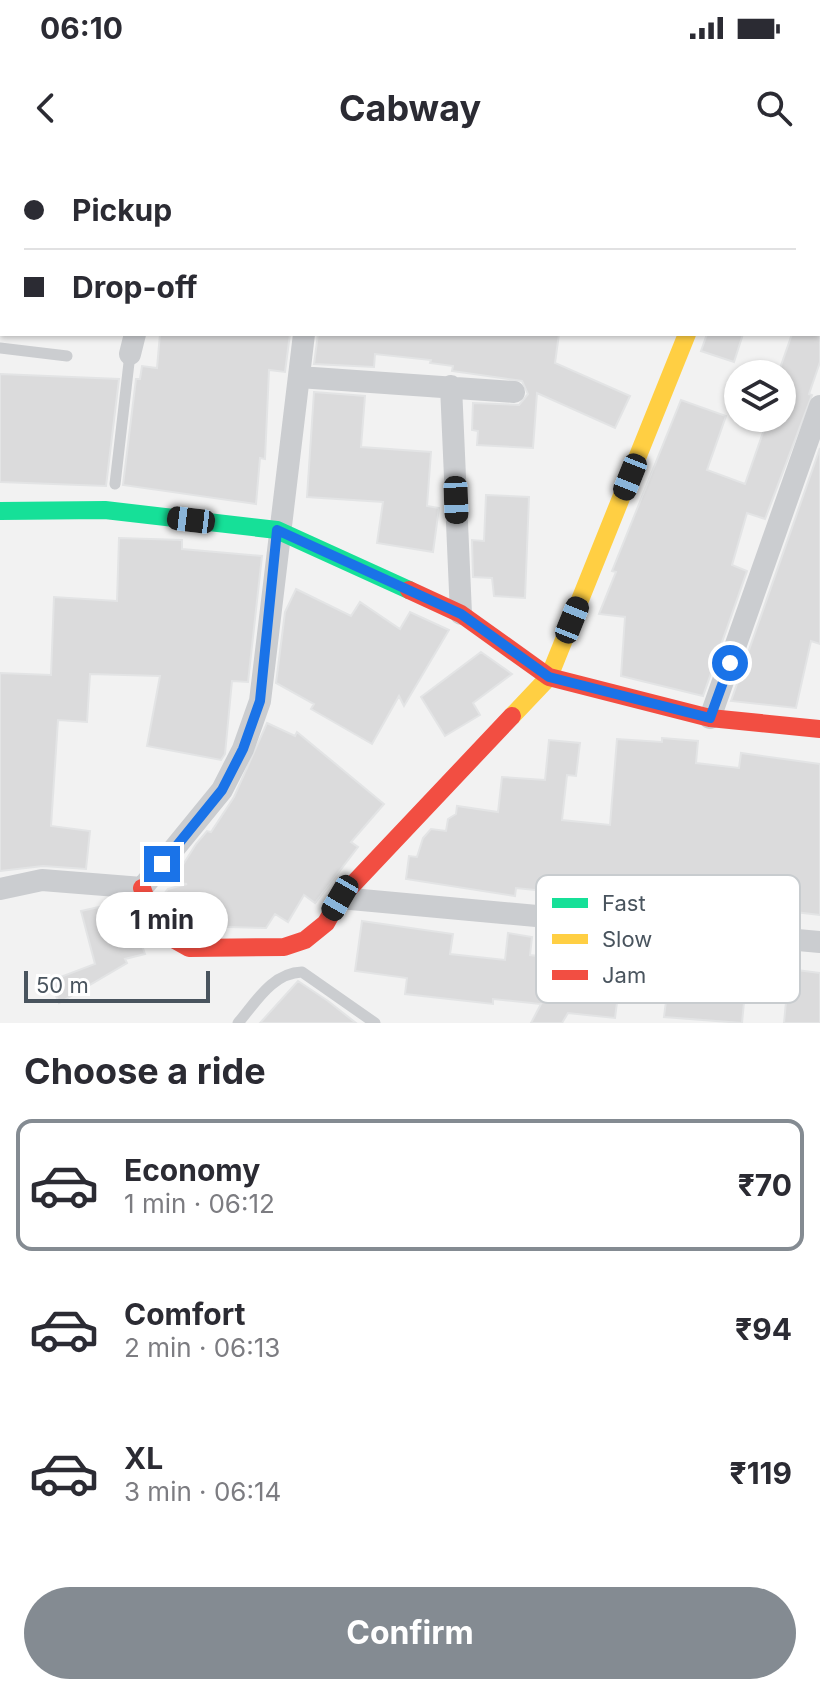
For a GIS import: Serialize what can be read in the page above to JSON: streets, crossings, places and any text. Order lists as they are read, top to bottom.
{
  "legend": ["Fast", "Slow", "Jam"],
  "scale_bar": "50 m",
  "page": {
    "status": "06:10",
    "header": "Cabway",
    "banner": ["Pickup", "Drop-off"],
    "bubble": "1 min",
    "scale": "50 m",
    "heading": "Choose a ride",
    "list": [
      {
        "name": "Economy",
        "note": "1 min · 06:12",
        "value": "₹70"
      },
      {
        "name": "Comfort",
        "note": "2 min · 06:13",
        "value": "₹94"
      },
      {
        "name": "XL",
        "note": "3 min · 06:14",
        "value": "₹119"
      }
    ],
    "buttons": "Confirm"
  }
}
